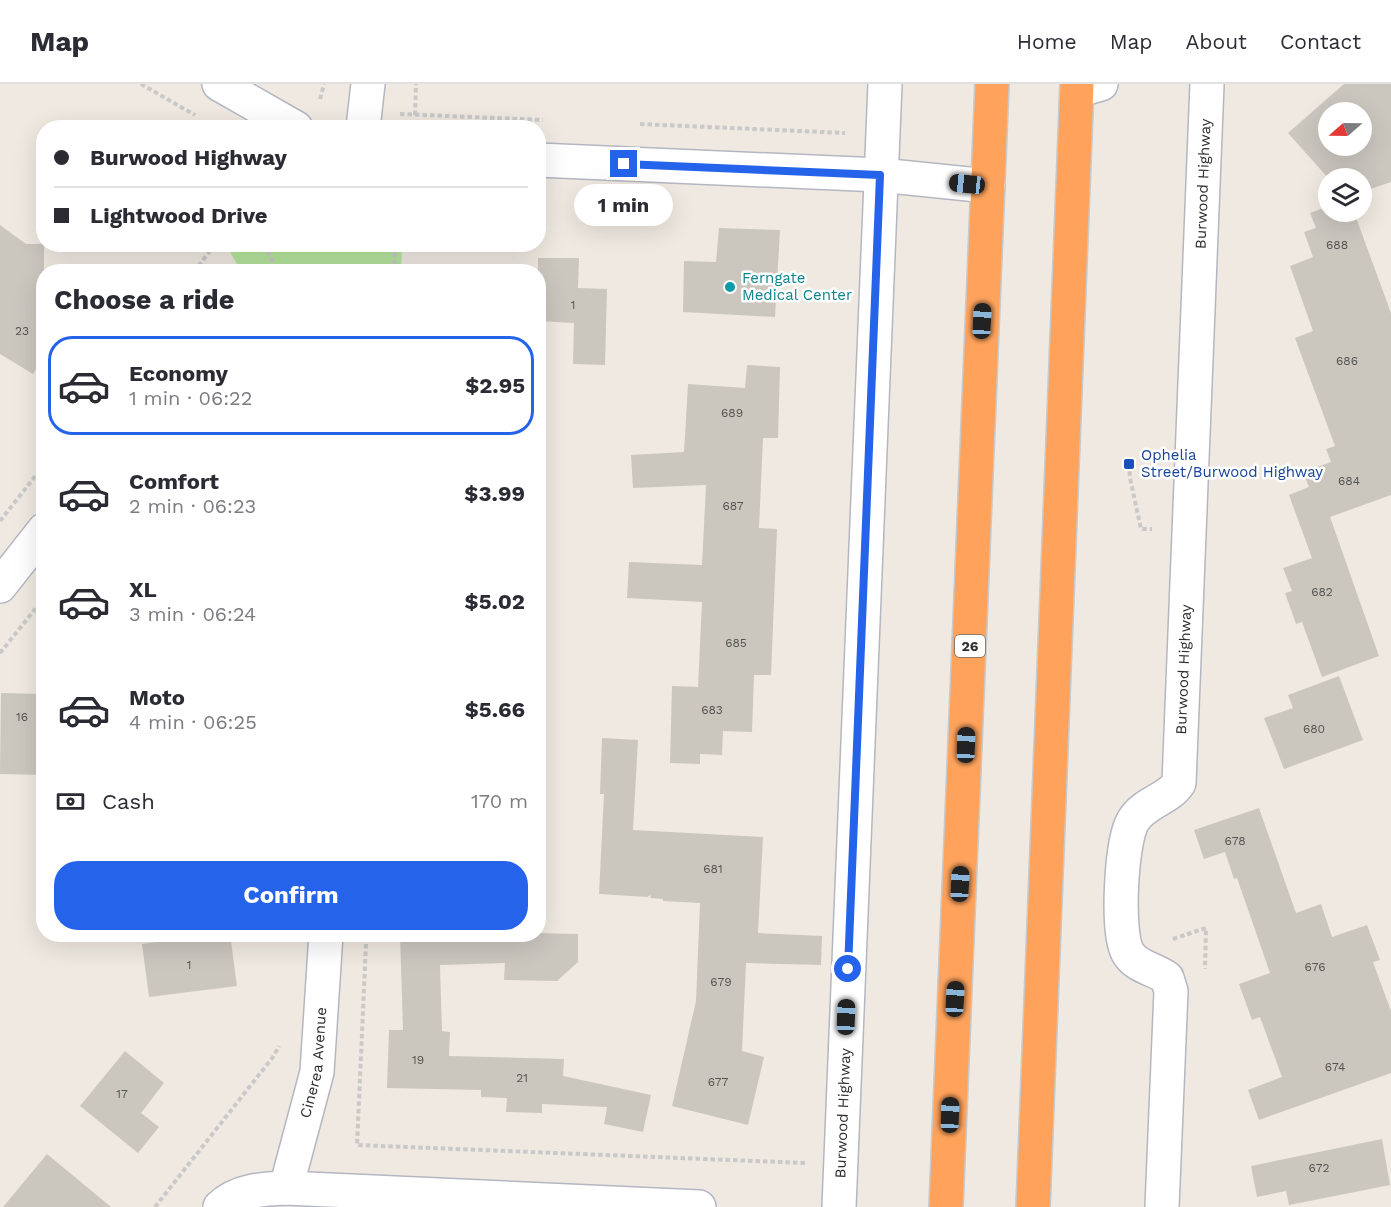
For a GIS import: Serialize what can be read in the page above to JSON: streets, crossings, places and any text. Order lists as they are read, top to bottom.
{
  "streets": {
    "highway": ["26"],
    "street": ["Burwood Highway", "Cinerea Avenue"]
  },
  "places": {
    "other": ["Ferngate Medical Center"],
    "transit": ["Ophelia Street/Burwood Highway"]
  },
  "house_numbers": [
    "688",
    "1",
    "23",
    "686",
    "689",
    "684",
    "687",
    "682",
    "685",
    "683",
    "16",
    "680",
    "678",
    "681",
    "1",
    "676",
    "679",
    "19",
    "674",
    "21",
    "677",
    "17",
    "672"
  ],
  "north": "left",
  "page": {
    "header": "Map",
    "nav": [
      "Home",
      "Map",
      "About",
      "Contact"
    ],
    "banner": ["Burwood Highway", "Lightwood Drive"],
    "bubble": "1 min",
    "heading": "Choose a ride",
    "list": [
      {
        "name": "Economy",
        "note": "1 min · 06:22",
        "value": "$2.95"
      },
      {
        "name": "Comfort",
        "note": "2 min · 06:23",
        "value": "$3.99"
      },
      {
        "name": "XL",
        "note": "3 min · 06:24",
        "value": "$5.02"
      },
      {
        "name": "Moto",
        "note": "4 min · 06:25",
        "value": "$5.66"
      }
    ],
    "pay": ["Cash", "170 m"],
    "buttons": "Confirm"
  }
}
